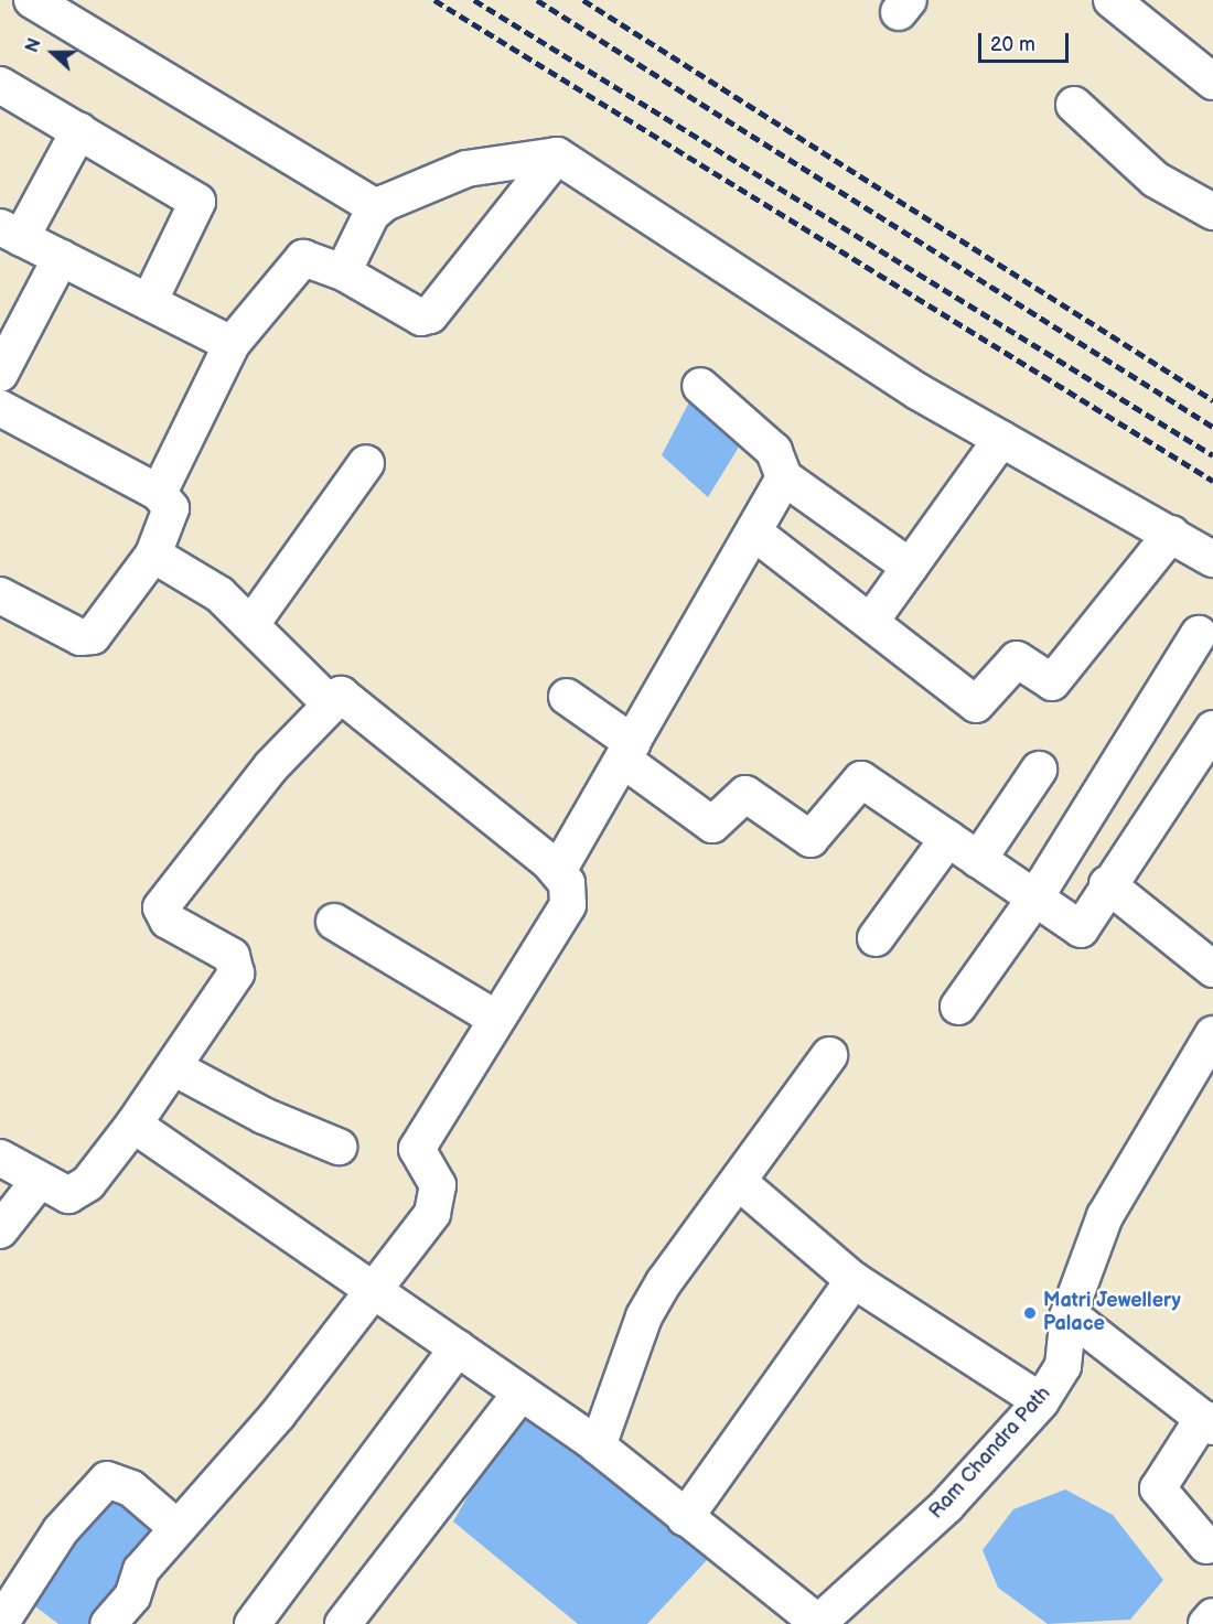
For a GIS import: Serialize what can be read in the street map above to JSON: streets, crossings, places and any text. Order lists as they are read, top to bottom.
{
  "streets": {
    "street": ["Ram Chandra Path"]
  },
  "places": ["Matri Jewellery Palace"],
  "scale_bar": "20 m",
  "north": "left"
}
